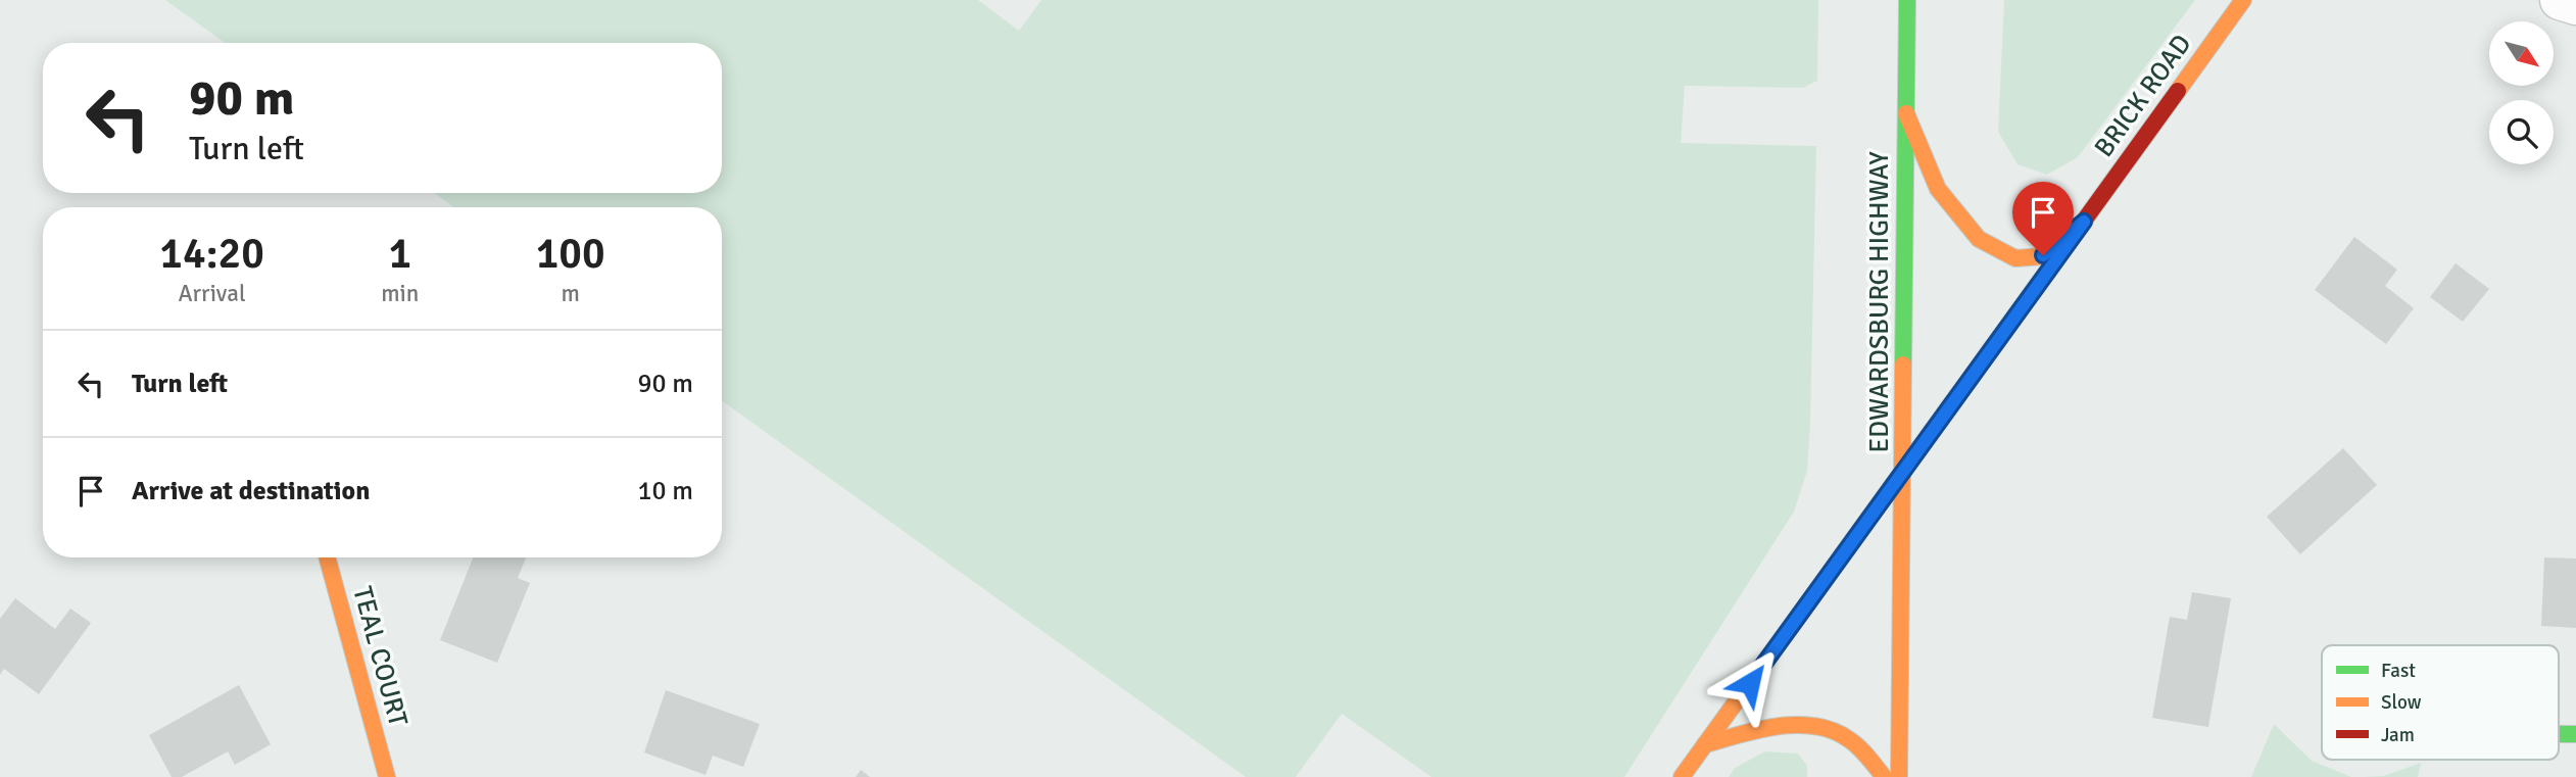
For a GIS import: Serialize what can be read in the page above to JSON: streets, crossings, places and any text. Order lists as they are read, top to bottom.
{
  "streets": {
    "street": ["BRICK ROAD", "EDWARDSBURG HIGHWAY", "TEAL COURT"]
  },
  "crossings": [
    ["BRICK ROAD", "EDWARDSBURG HIGHWAY"]
  ],
  "legend": ["Fast", "Slow", "Jam"],
  "north": "bottom right",
  "page": {
    "turn": ["90 m", "Turn left"],
    "eta": [
      "14:20",
      "Arrival",
      "1",
      "min",
      "100",
      "m"
    ],
    "list": [
      {
        "name": "Turn left",
        "value": "90 m"
      },
      {
        "name": "Arrive at destination",
        "value": "10 m"
      }
    ]
  }
}
